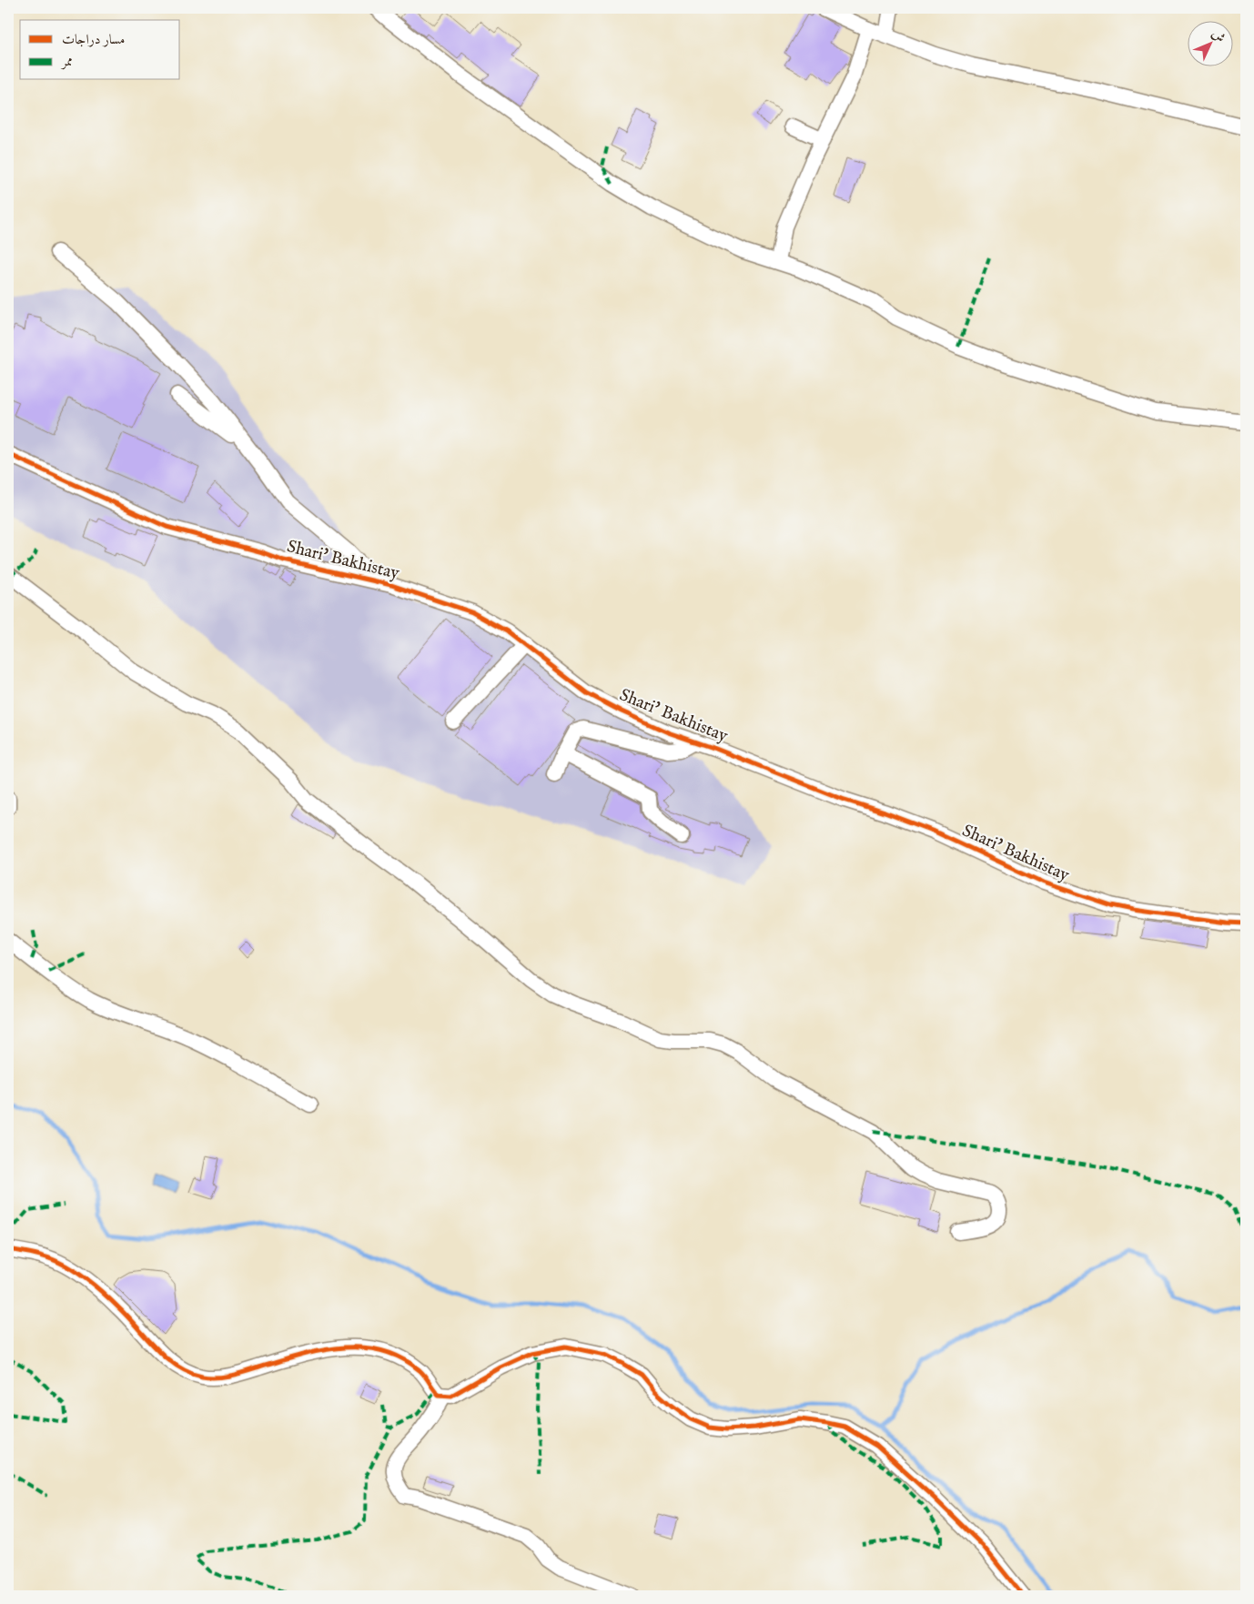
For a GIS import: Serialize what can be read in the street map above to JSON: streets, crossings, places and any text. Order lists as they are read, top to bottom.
{
  "streets": {
    "street": ["Shari' Bakhistay"]
  },
  "legend": ["مسار دراجات", "ممر"],
  "north": "top right"
}
